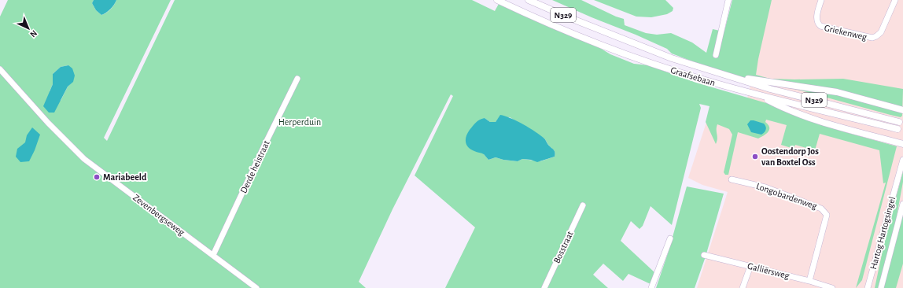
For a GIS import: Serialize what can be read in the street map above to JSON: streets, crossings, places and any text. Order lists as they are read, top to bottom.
{
  "streets": {
    "main road": ["N329", "Graafsebaan"],
    "street": [
      "Griekenweg",
      "Derde heistraat",
      "Longobardenweg",
      "Zevenbergseweg",
      "Hartog Hartogsingel",
      "Bosstraat",
      "Galliërsweg"
    ]
  },
  "crossings": [
    ["N329", "Graafsebaan"],
    ["Derde heistraat", "Zevenbergseweg"],
    ["Longobardenweg", "Galliërsweg"]
  ],
  "parks": ["Herperduin"],
  "places": ["Oostendorp Jos van Boxtel Oss", "Mariabeeld"],
  "north": "bottom right"
}
